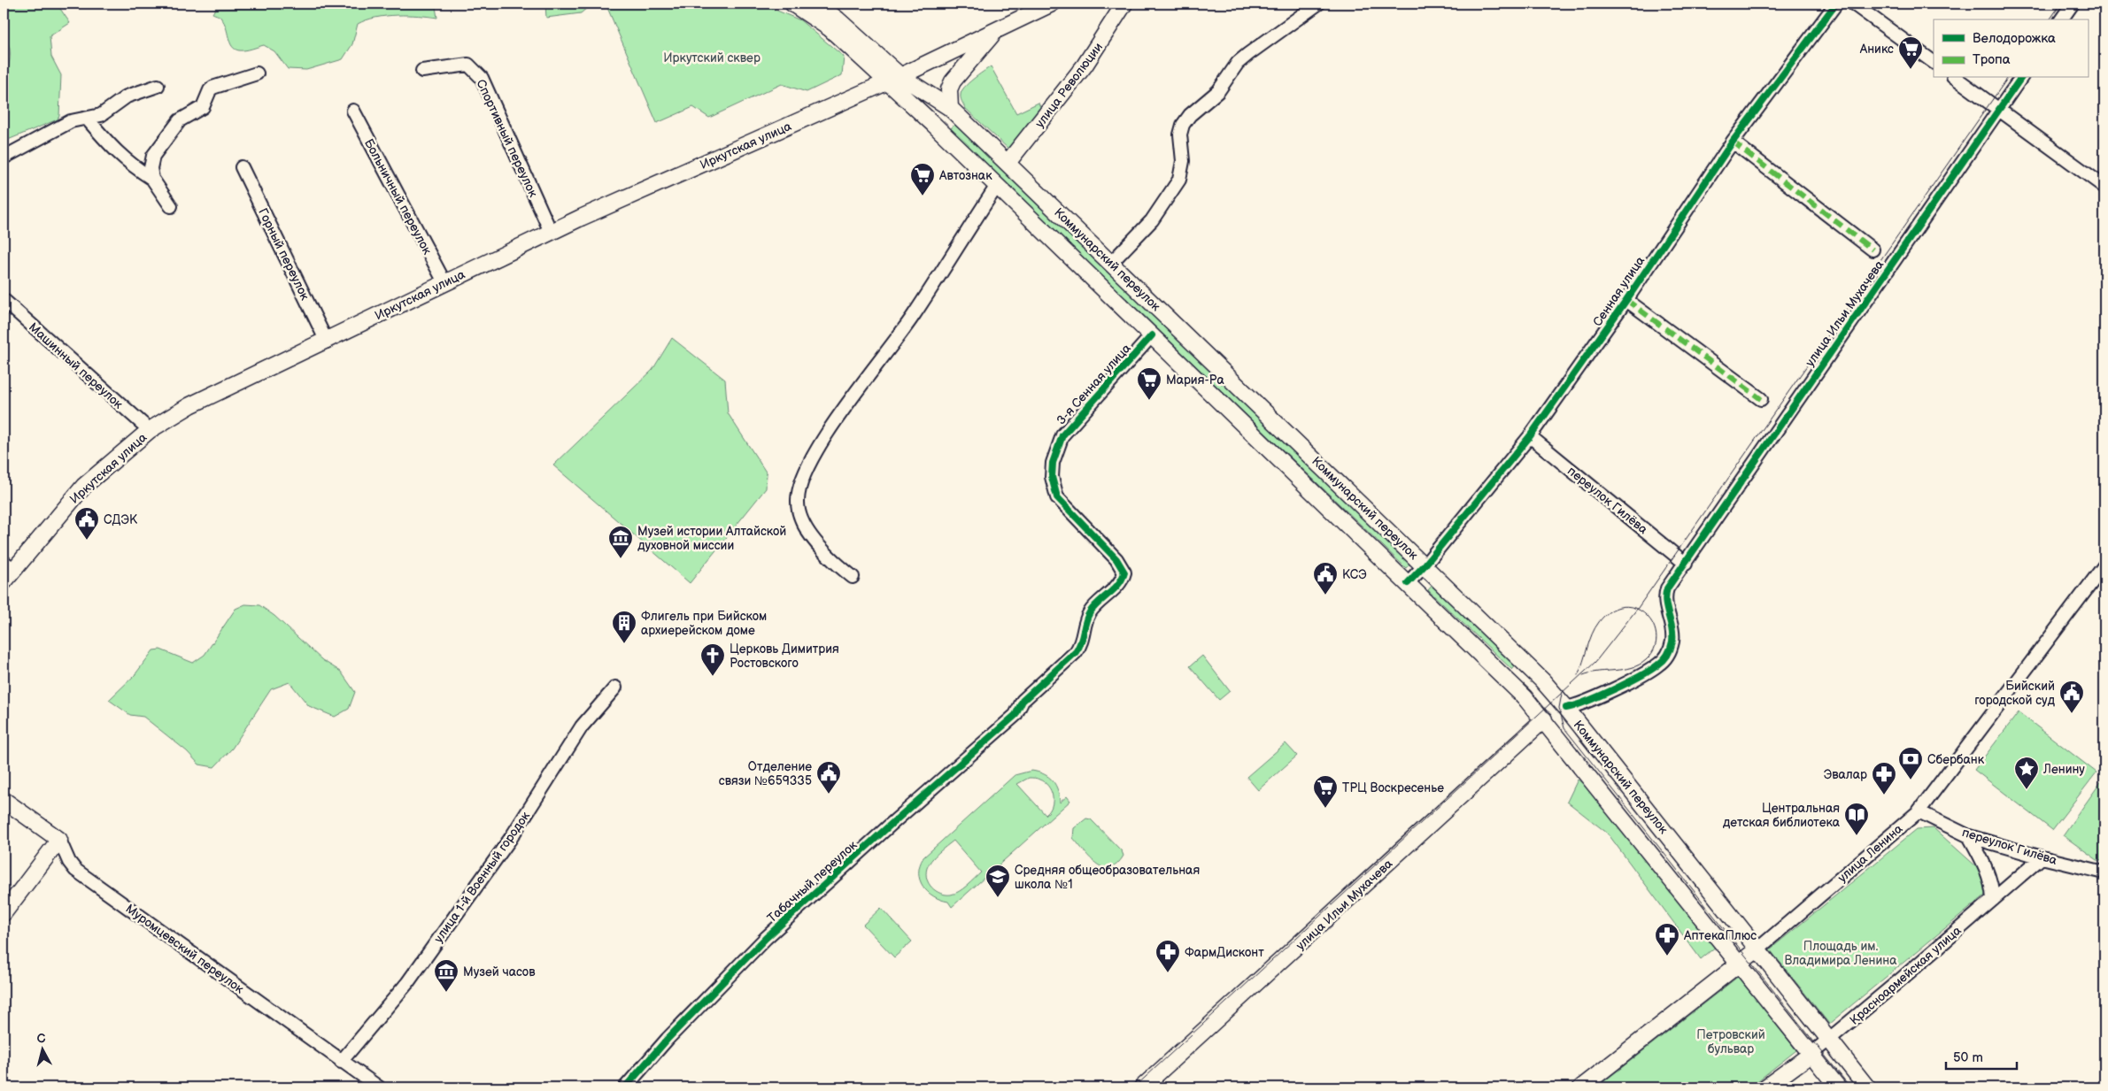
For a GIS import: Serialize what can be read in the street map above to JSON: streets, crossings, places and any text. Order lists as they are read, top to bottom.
{
  "streets": {
    "main road": [
      "улица Революции",
      "Иркутская улица",
      "Коммунарский переулок",
      "улица Ильи Мухачева",
      "улица Ленина",
      "Красноармейская улица"
    ],
    "street": [
      "Спортивный переулок",
      "Больничный переулок",
      "Горный переулок",
      "Сенная улица",
      "Машинный переулок",
      "3-я Сенная улица",
      "переулок Гилёва",
      "улица 1-й Военный городок",
      "Табачный переулок",
      "Муромцевский переулок"
    ]
  },
  "crossings": [
    ["улица Революции", "Коммунарский переулок"],
    ["Спортивный переулок", "Иркутская улица"],
    ["Иркутская улица", "Больничный переулок"],
    ["Иркутская улица", "Горный переулок"],
    ["Иркутская улица", "Коммунарский переулок"],
    ["Иркутская улица", "Машинный переулок"],
    ["Коммунарский переулок", "Сенная улица"],
    ["Коммунарский переулок", "улица Ильи Мухачева"],
    ["Коммунарский переулок", "3-я Сенная улица"],
    ["Коммунарский переулок", "улица Ленина"],
    ["Коммунарский переулок", "Красноармейская улица"],
    ["Сенная улица", "переулок Гилёва"],
    ["улица Ильи Мухачева", "переулок Гилёва"],
    ["3-я Сенная улица", "Табачный переулок"],
    ["переулок Гилёва", "улица Ленина"],
    ["переулок Гилёва", "Красноармейская улица"],
    ["улица 1-й Военный городок", "Муромцевский переулок"]
  ],
  "parks": ["Иркутский сквер", "Площадь им. Владимира Ленина", "Петровский бульвар"],
  "places": {
    "supermarket": [
      "Аникс",
      "Автознак",
      "Мария-Ра",
      "ТРЦ Воскресенье"
    ],
    "public building": [
      "СДЭК",
      "КСЭ",
      "Бийский городской суд",
      "Отделение связи №659335"
    ],
    "museum": ["Музей истории Алтайской духовной миссии", "Музей часов"],
    "building": ["Флигель при Бийском архиерейском доме"],
    "church": ["Церковь Димитрия Ростовского"],
    "bank": ["Сбербанк"],
    "place": ["Ленину"],
    "pharmacy": ["Эвалар", "АптекаПлюс", "ФармДисконт"],
    "library": ["Центральная детская библиотека"],
    "school or university": ["Средняя общеобразовательная школа №1"]
  },
  "legend": ["Велодорожка", "Тропа"],
  "scale_bar": "50 m",
  "north": "top"
}
